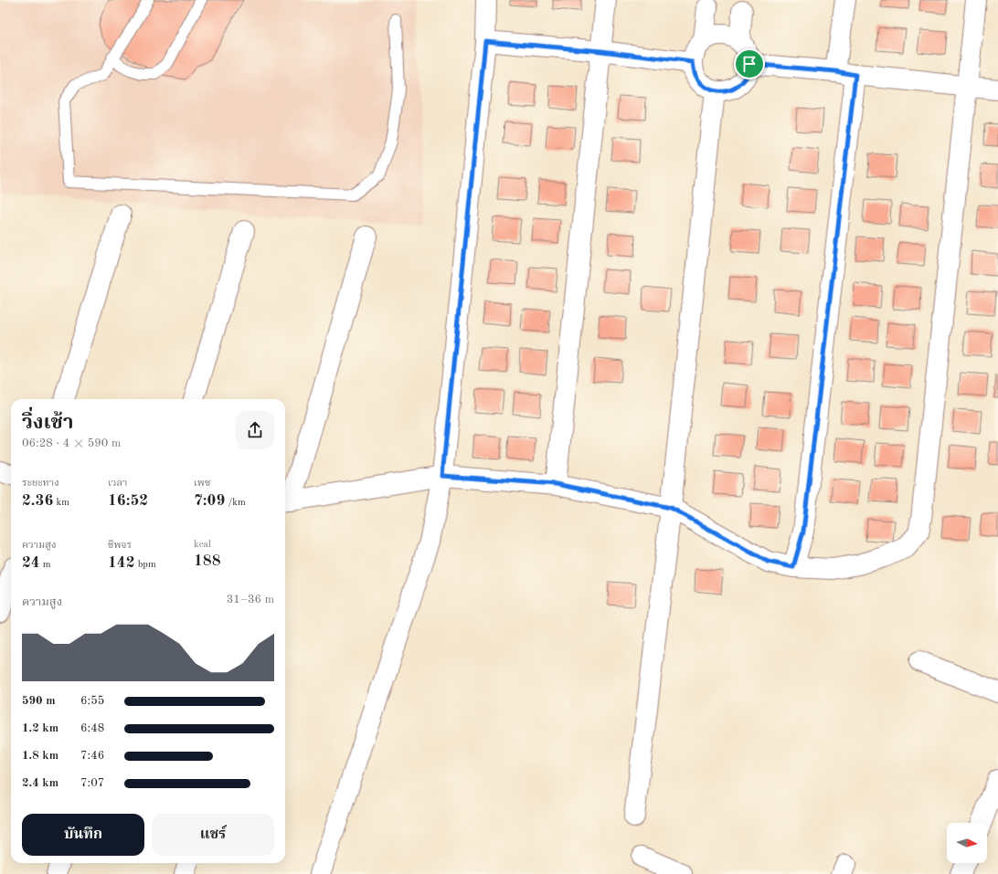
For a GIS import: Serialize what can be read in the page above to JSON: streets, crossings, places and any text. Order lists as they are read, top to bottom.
{
  "north": "right",
  "page": {
    "heading": ["วิ่งเช้า", "06:28 · 4 × 590 m"],
    "stats": [
      ["ระยะทาง", "2.36 km"],
      ["เวลา", "16:52"],
      ["เพซ", "7:09 /km"],
      ["ความสูง", "24 m"],
      ["ชีพจร", "142 bpm"],
      ["kcal", "188"]
    ],
    "chart": ["ความสูง", "31–36 m"],
    "list": [
      {
        "name": "590 m",
        "note": "6:55"
      },
      {
        "name": "1.2 km",
        "note": "6:48"
      },
      {
        "name": "1.8 km",
        "note": "7:46"
      },
      {
        "name": "2.4 km",
        "note": "7:07"
      }
    ],
    "buttons": ["บันทึก", "แชร์"]
  }
}
